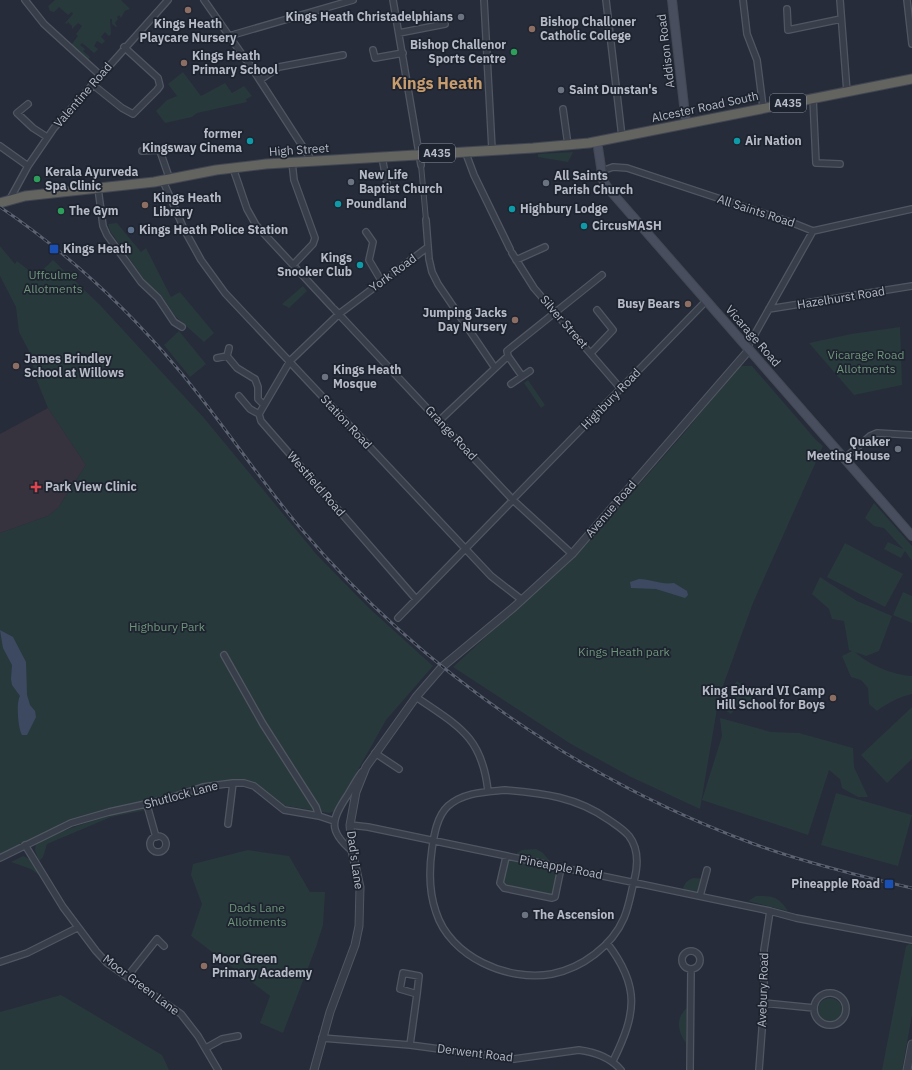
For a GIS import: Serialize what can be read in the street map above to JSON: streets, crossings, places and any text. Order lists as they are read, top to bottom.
{
  "streets": {
    "highway": ["A435", "Alcester Road South", "High Street"],
    "main road": ["Addison Road", "Vicarage Road"],
    "street": [
      "Valentine Road",
      "All Saints Road",
      "York Road",
      "Hazelhurst Road",
      "Silver Street",
      "Highbury Road",
      "Station Road",
      "Grange Road",
      "Westfield Road",
      "Avenue Road",
      "Shutlock Lane",
      "Dad's Lane",
      "Pineapple Road",
      "Moor Green Lane",
      "Avebury Road",
      "Derwent Road"
    ]
  },
  "crossings": [
    ["Addison Road", "Alcester Road South"],
    ["Valentine Road", "High Street"],
    ["A435", "Alcester Road South"],
    ["A435", "High Street"],
    ["A435", "Vicarage Road"],
    ["High Street", "York Road"],
    ["High Street", "Silver Street"],
    ["High Street", "Vicarage Road"],
    ["High Street", "Station Road"],
    ["High Street", "Grange Road"],
    ["All Saints Road", "Vicarage Road"],
    ["York Road", "Station Road"],
    ["York Road", "Grange Road"],
    ["Silver Street", "Highbury Road"],
    ["Vicarage Road", "Highbury Road"],
    ["Vicarage Road", "Avenue Road"],
    ["Highbury Road", "Station Road"],
    ["Highbury Road", "Grange Road"],
    ["Highbury Road", "Westfield Road"],
    ["Station Road", "Avenue Road"],
    ["Grange Road", "Avenue Road"],
    ["Avenue Road", "Dad's Lane"],
    ["Shutlock Lane", "Moor Green Lane"],
    ["Dad's Lane", "Pineapple Road"],
    ["Dad's Lane", "Derwent Road"],
    ["Pineapple Road", "Avebury Road"]
  ],
  "districts": ["Kings Heath"],
  "parks": [
    "Uffculme Allotments",
    "Vicarage Road Allotments",
    "Highbury Park",
    "Kings Heath park",
    "Dads Lane Allotments"
  ],
  "places": {
    "other": [
      "Kings Heath Playcare Nursery",
      "Kings Heath Christadelphians",
      "Bishop Challoner Catholic College",
      "Bishop Challenor Sports Centre",
      "Kings Heath Primary School",
      "Saint Dunstan's",
      "former Kingsway Cinema",
      "Air Nation",
      "Kerala Ayurveda Spa Clinic",
      "New Life Baptist Church",
      "All Saints Parish Church",
      "Poundland",
      "Kings Heath Library",
      "Highbury Lodge",
      "The Gym",
      "CircusMASH",
      "Kings Heath Police Station",
      "Kings Snooker Club",
      "Busy Bears",
      "Jumping Jacks Day Nursery",
      "James Brindley School at Willows",
      "Kings Heath Mosque",
      "Quaker Meeting House",
      "King Edward VI Camp Hill School for Boys",
      "The Ascension",
      "Moor Green Primary Academy"
    ],
    "transit": ["Kings Heath", "Pineapple Road"],
    "health": ["Park View Clinic"]
  }
}
